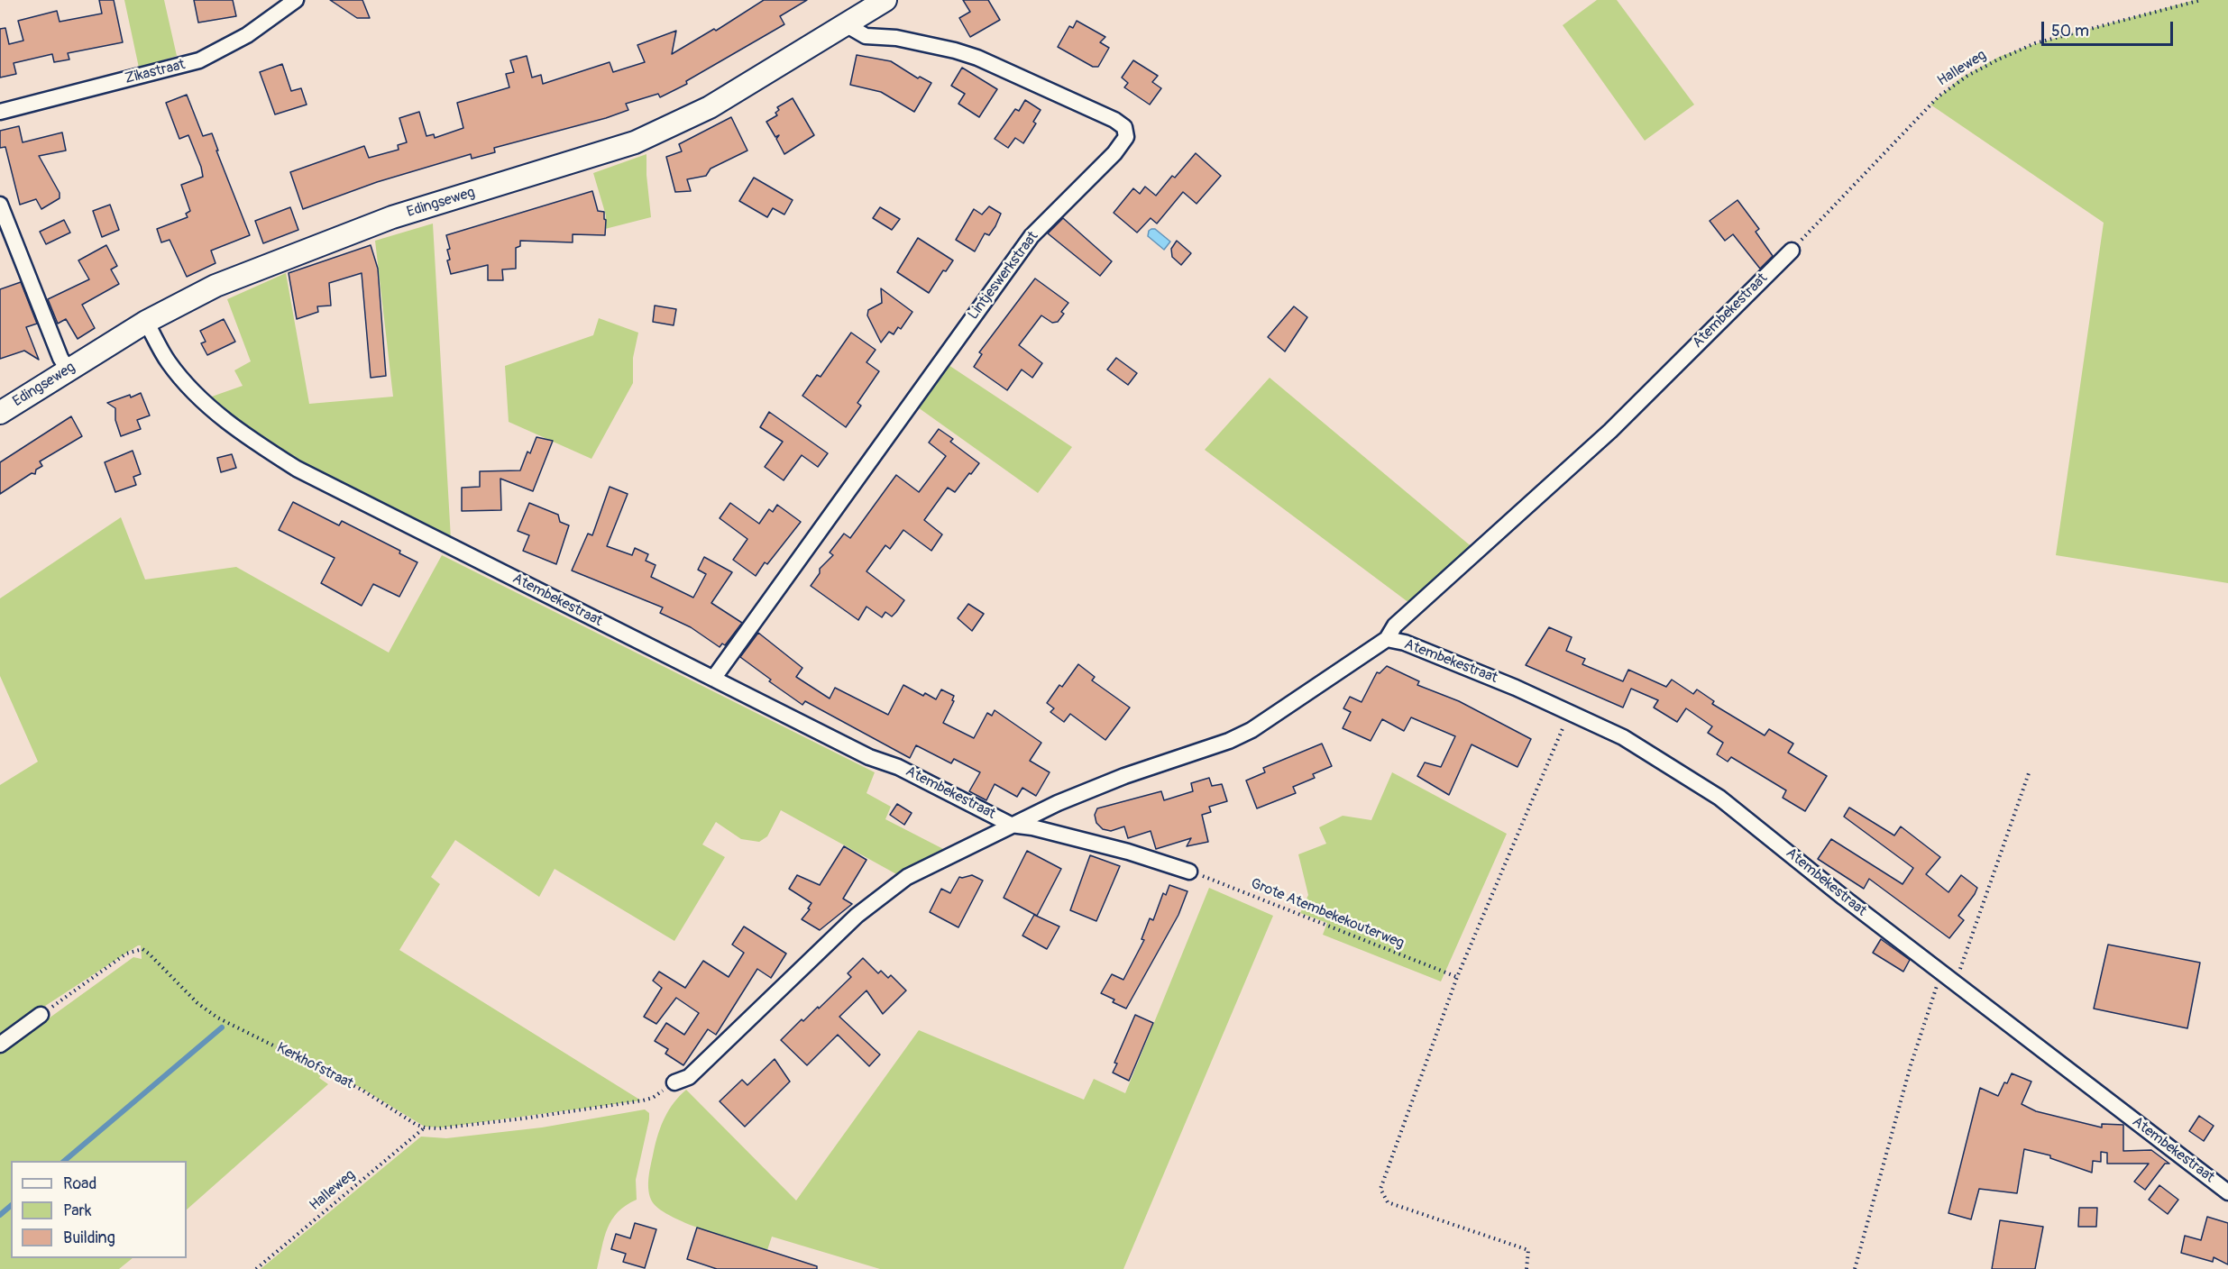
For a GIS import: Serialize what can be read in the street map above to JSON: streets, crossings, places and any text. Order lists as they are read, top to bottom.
{
  "streets": {
    "main road": ["Edingseweg"],
    "street": ["Zikastraat", "Lintjeswerkstraat", "Atembekestraat"],
    "path": ["Halleweg", "Grote Atembekekouterweg", "Kerkhofstraat"]
  },
  "crossings": [
    ["Halleweg", "Atembekestraat"],
    ["Halleweg", "Kerkhofstraat"],
    ["Edingseweg", "Lintjeswerkstraat"],
    ["Edingseweg", "Atembekestraat"],
    ["Lintjeswerkstraat", "Atembekestraat"],
    ["Atembekestraat", "Grote Atembekekouterweg"]
  ],
  "legend": ["Road", "Park", "Building"],
  "scale_bar": "50 m"
}
